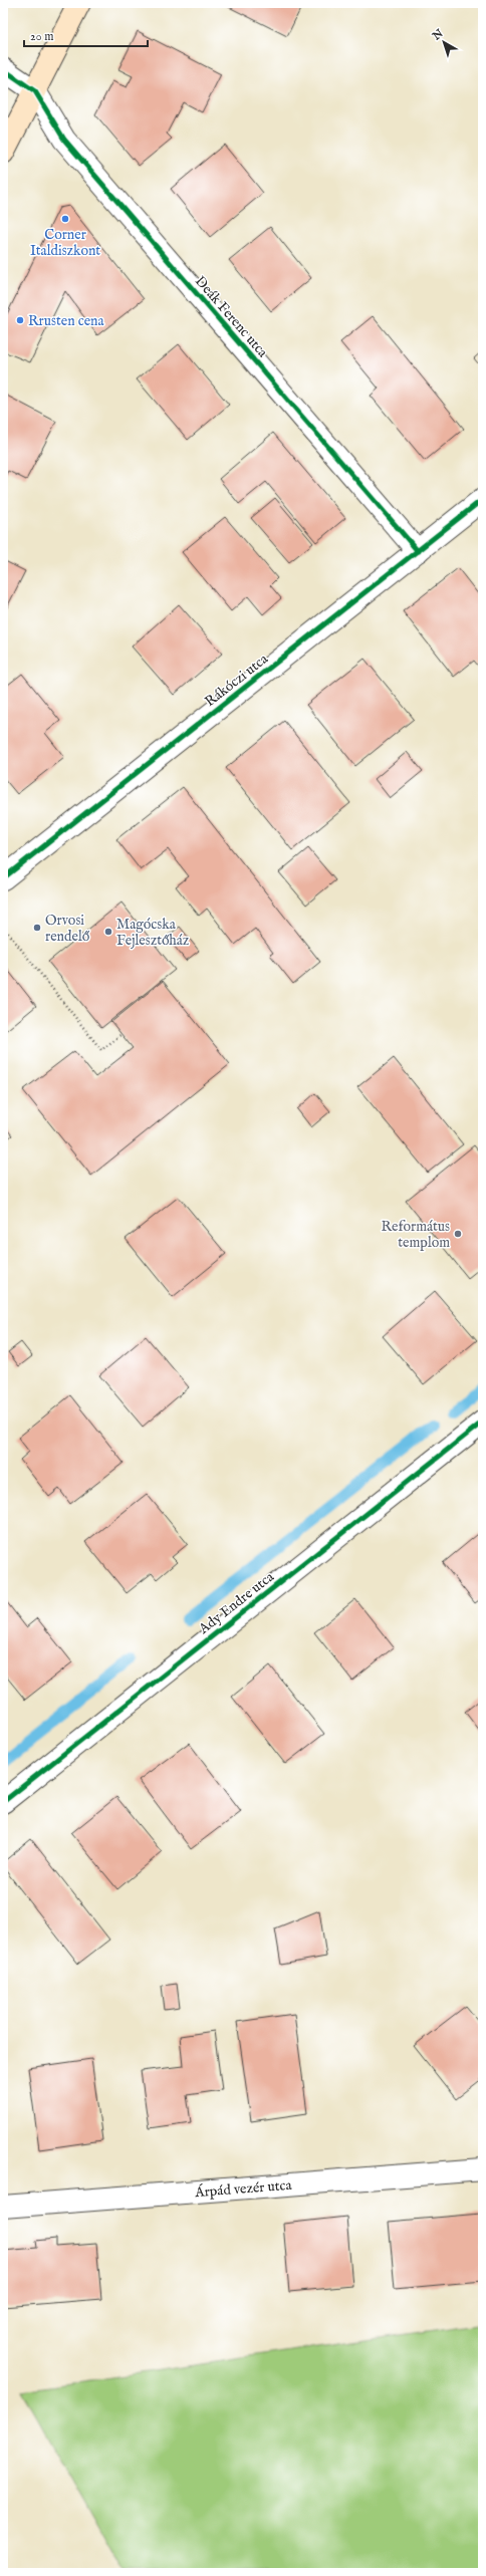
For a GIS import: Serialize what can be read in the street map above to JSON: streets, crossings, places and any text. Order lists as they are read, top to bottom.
{
  "streets": {
    "street": [
      "Deák Ferenc utca",
      "Rákóczi utca",
      "Ady Endre utca",
      "Árpád vezér utca"
    ]
  },
  "crossings": [
    ["Deák Ferenc utca", "Rákóczi utca"]
  ],
  "places": [
    "Corner Italdiszkont",
    "Rrusten cena",
    "Orvosi rendelő",
    "Magócska Fejlesztőház",
    "Református templom"
  ],
  "scale_bar": "20 m",
  "north": "top left"
}
